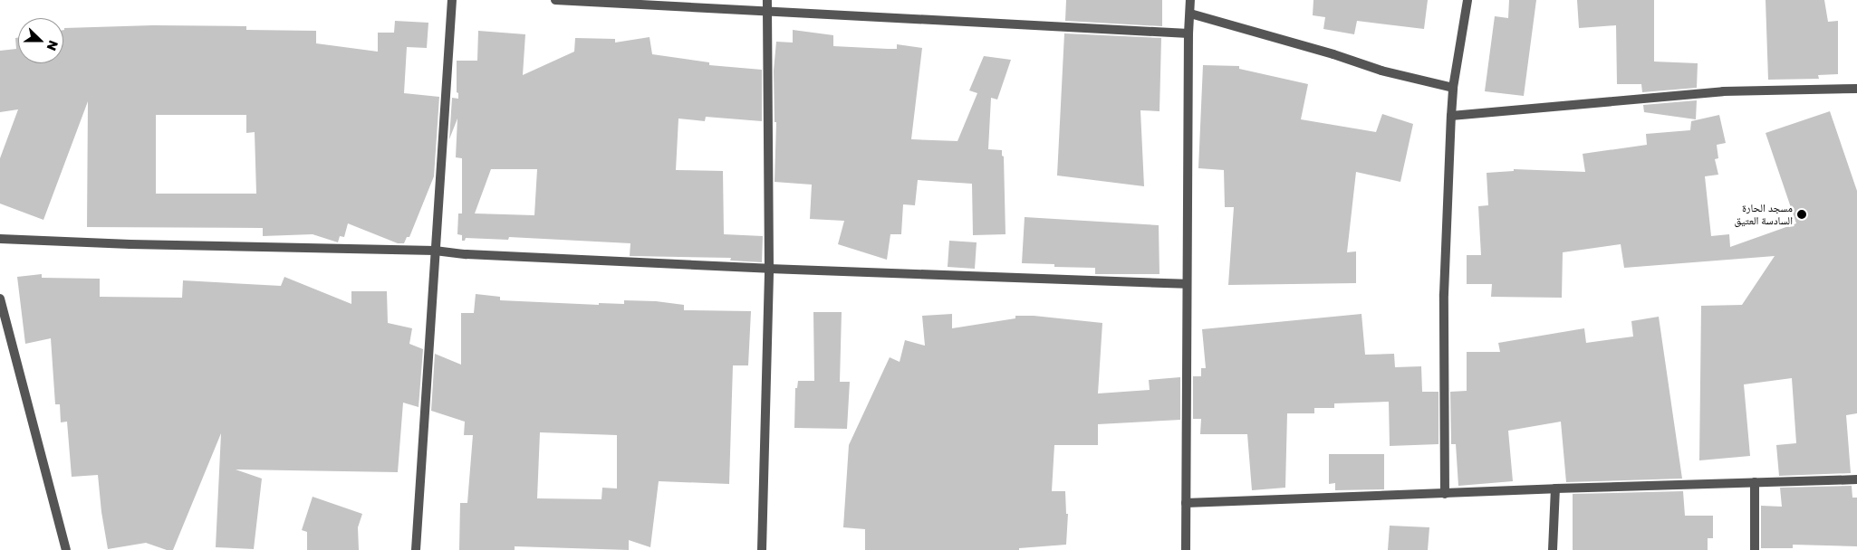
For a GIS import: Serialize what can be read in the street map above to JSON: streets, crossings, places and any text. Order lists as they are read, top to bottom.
{
  "places": ["مسجد الحارة السادسة العتيق"],
  "north": "right"
}
